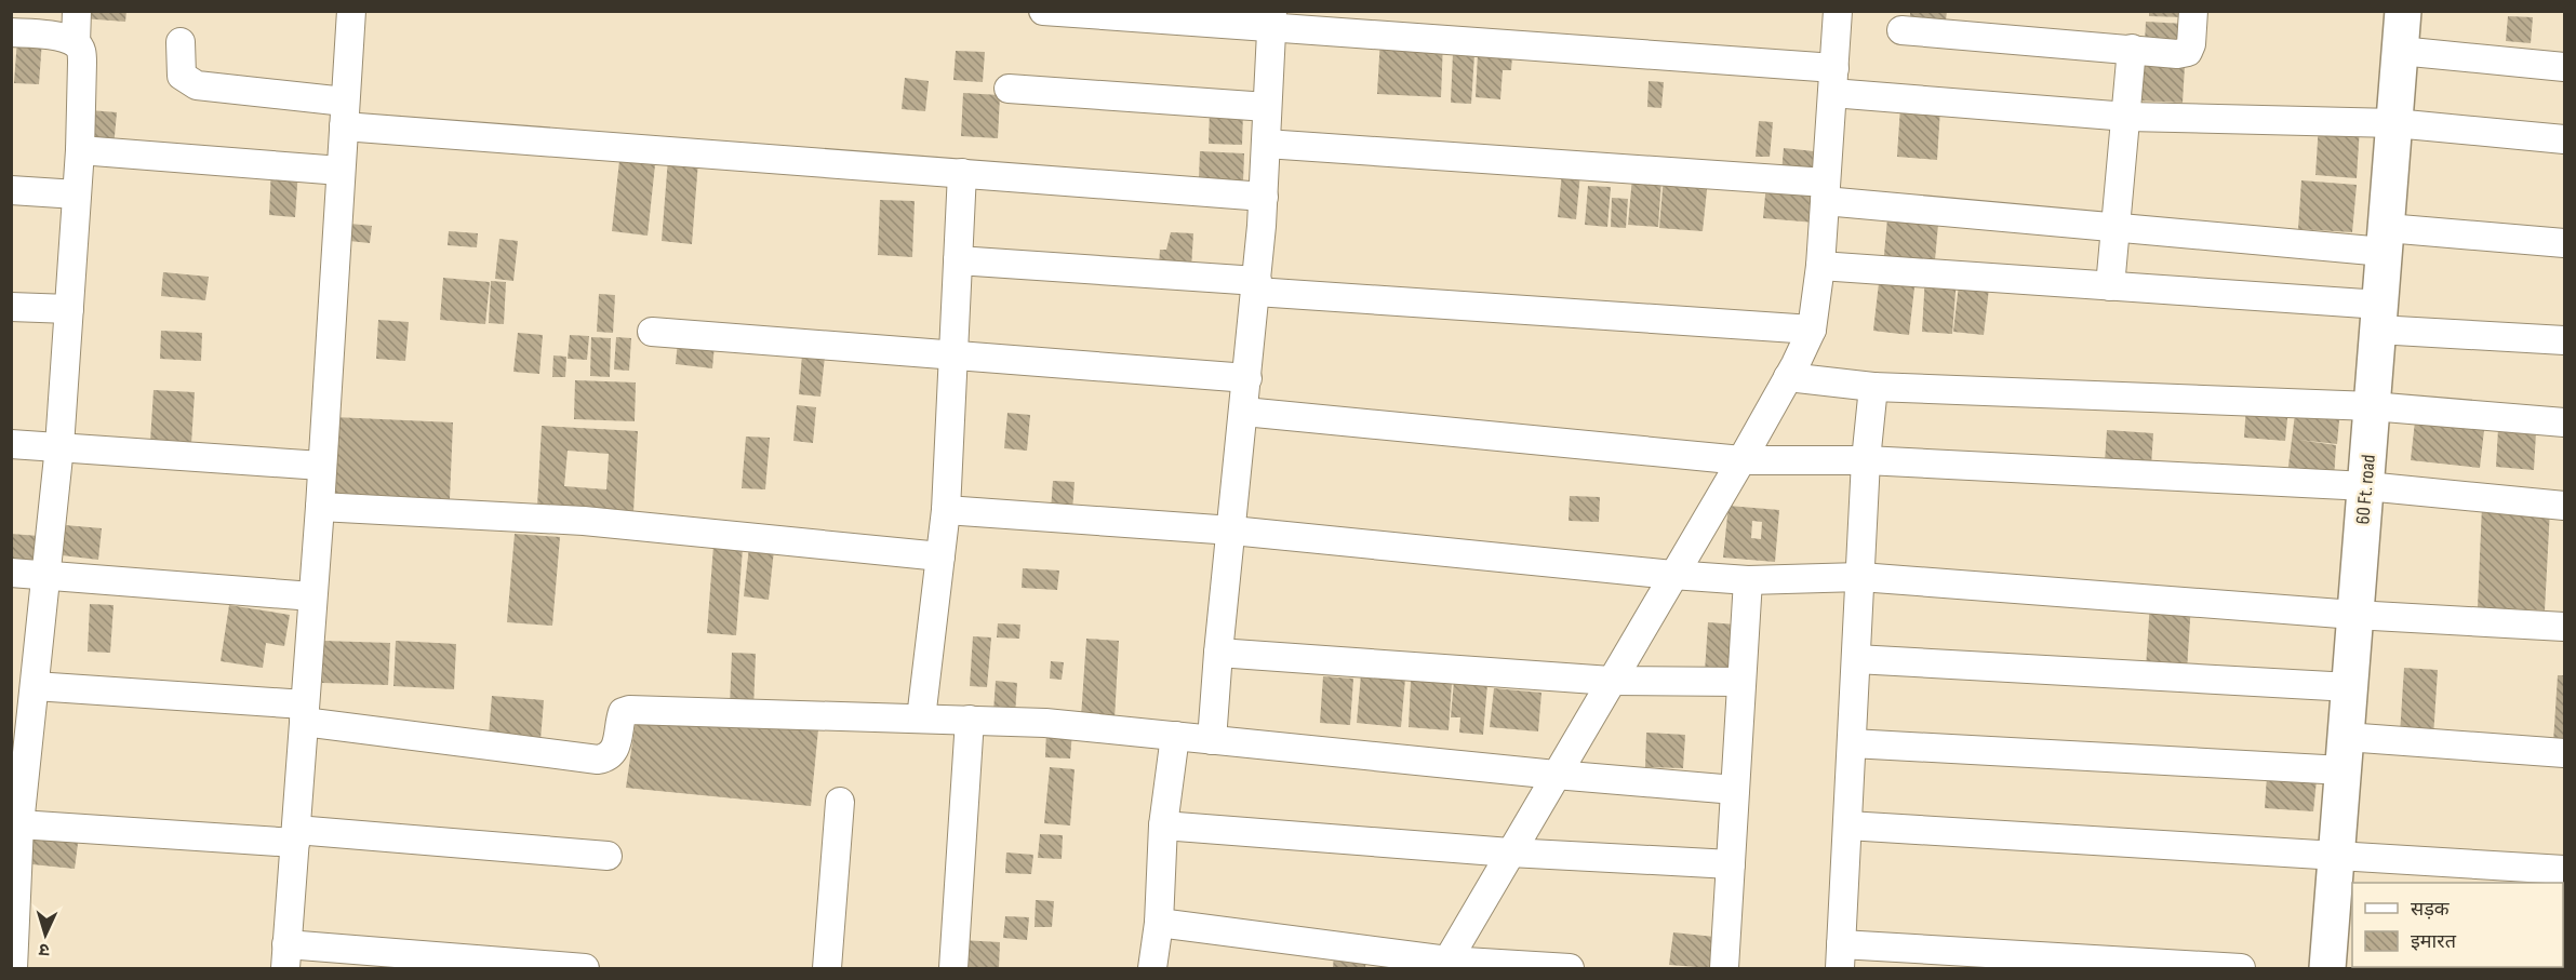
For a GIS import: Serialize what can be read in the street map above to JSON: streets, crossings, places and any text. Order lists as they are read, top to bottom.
{
  "streets": {
    "street": ["60 Ft. road"]
  },
  "legend": ["सड़क", "इमारत"],
  "north": "bottom"
}
